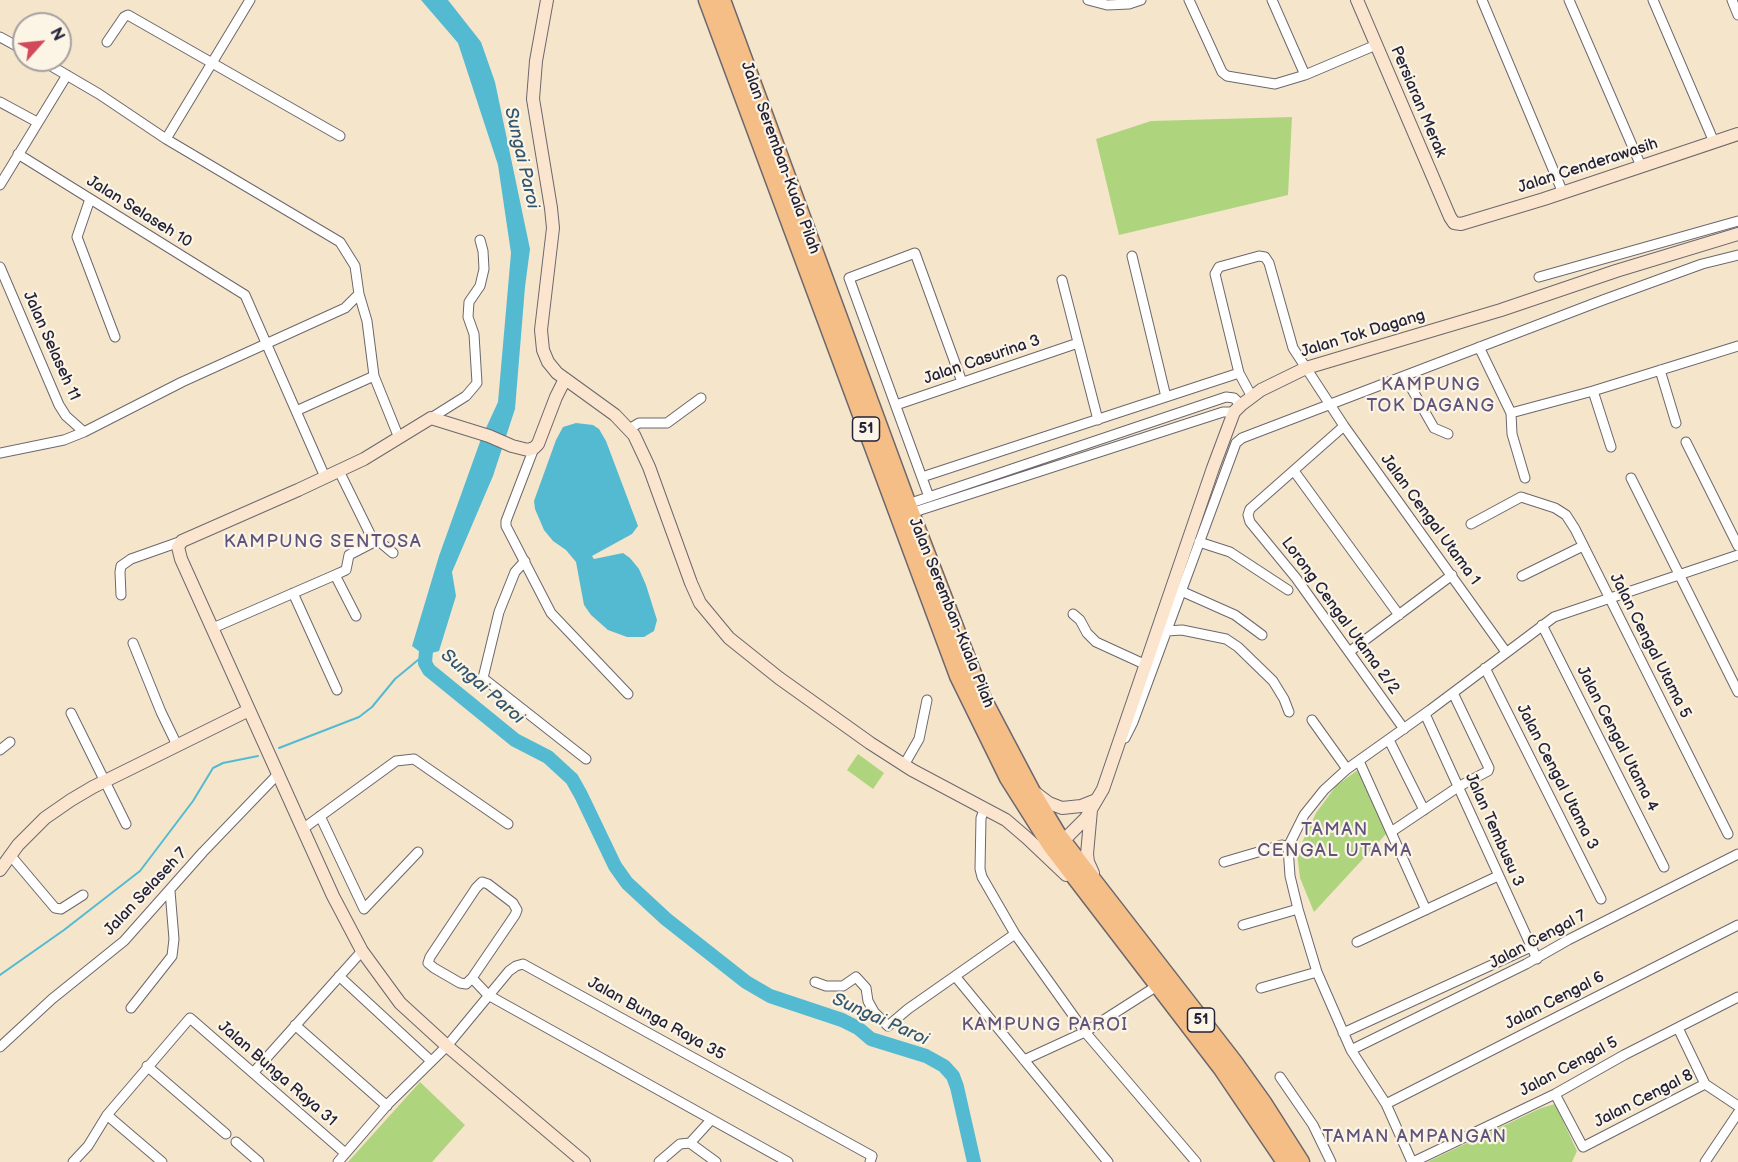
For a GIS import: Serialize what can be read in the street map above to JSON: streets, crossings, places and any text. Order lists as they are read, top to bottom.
{
  "streets": {
    "highway": ["Jalan Seremban-Kuala Pilah", "51"],
    "street": [
      "Persiaran Merak",
      "Jalan Cenderawasih",
      "Jalan Selaseh 10",
      "Jalan Tok Dagang",
      "Jalan Selaseh 11",
      "Jalan Casurina 3",
      "Jalan Cengal Utama 1",
      "Lorong Cengal Utama 2/2",
      "Jalan Cengal Utama 5",
      "Jalan Cengal Utama 4",
      "Jalan Cengal Utama 3",
      "Jalan Tembusu 3",
      "Jalan Selaseh 7",
      "Jalan Cengal 7",
      "Jalan Cengal 6",
      "Jalan Bunga Raya 35",
      "Jalan Cengal 5",
      "Jalan Bunga Raya 31",
      "Jalan Cengal 8"
    ]
  },
  "crossings": [
    ["Persiaran Merak", "Jalan Cenderawasih"],
    ["Jalan Tok Dagang", "Jalan Cengal Utama 1"],
    ["Jalan Tembusu 3", "Jalan Cengal 7"],
    ["Jalan Bunga Raya 35", "Jalan Bunga Raya 31"],
    ["Jalan Cengal 5", "Jalan Cengal 8"]
  ],
  "districts": [
    "KAMPUNG TOK DAGANG",
    "KAMPUNG SENTOSA",
    "TAMAN CENGAL UTAMA",
    "KAMPUNG PAROI",
    "TAMAN AMPANGAN"
  ],
  "water": ["Sungai Paroi"],
  "north": "top right"
}
